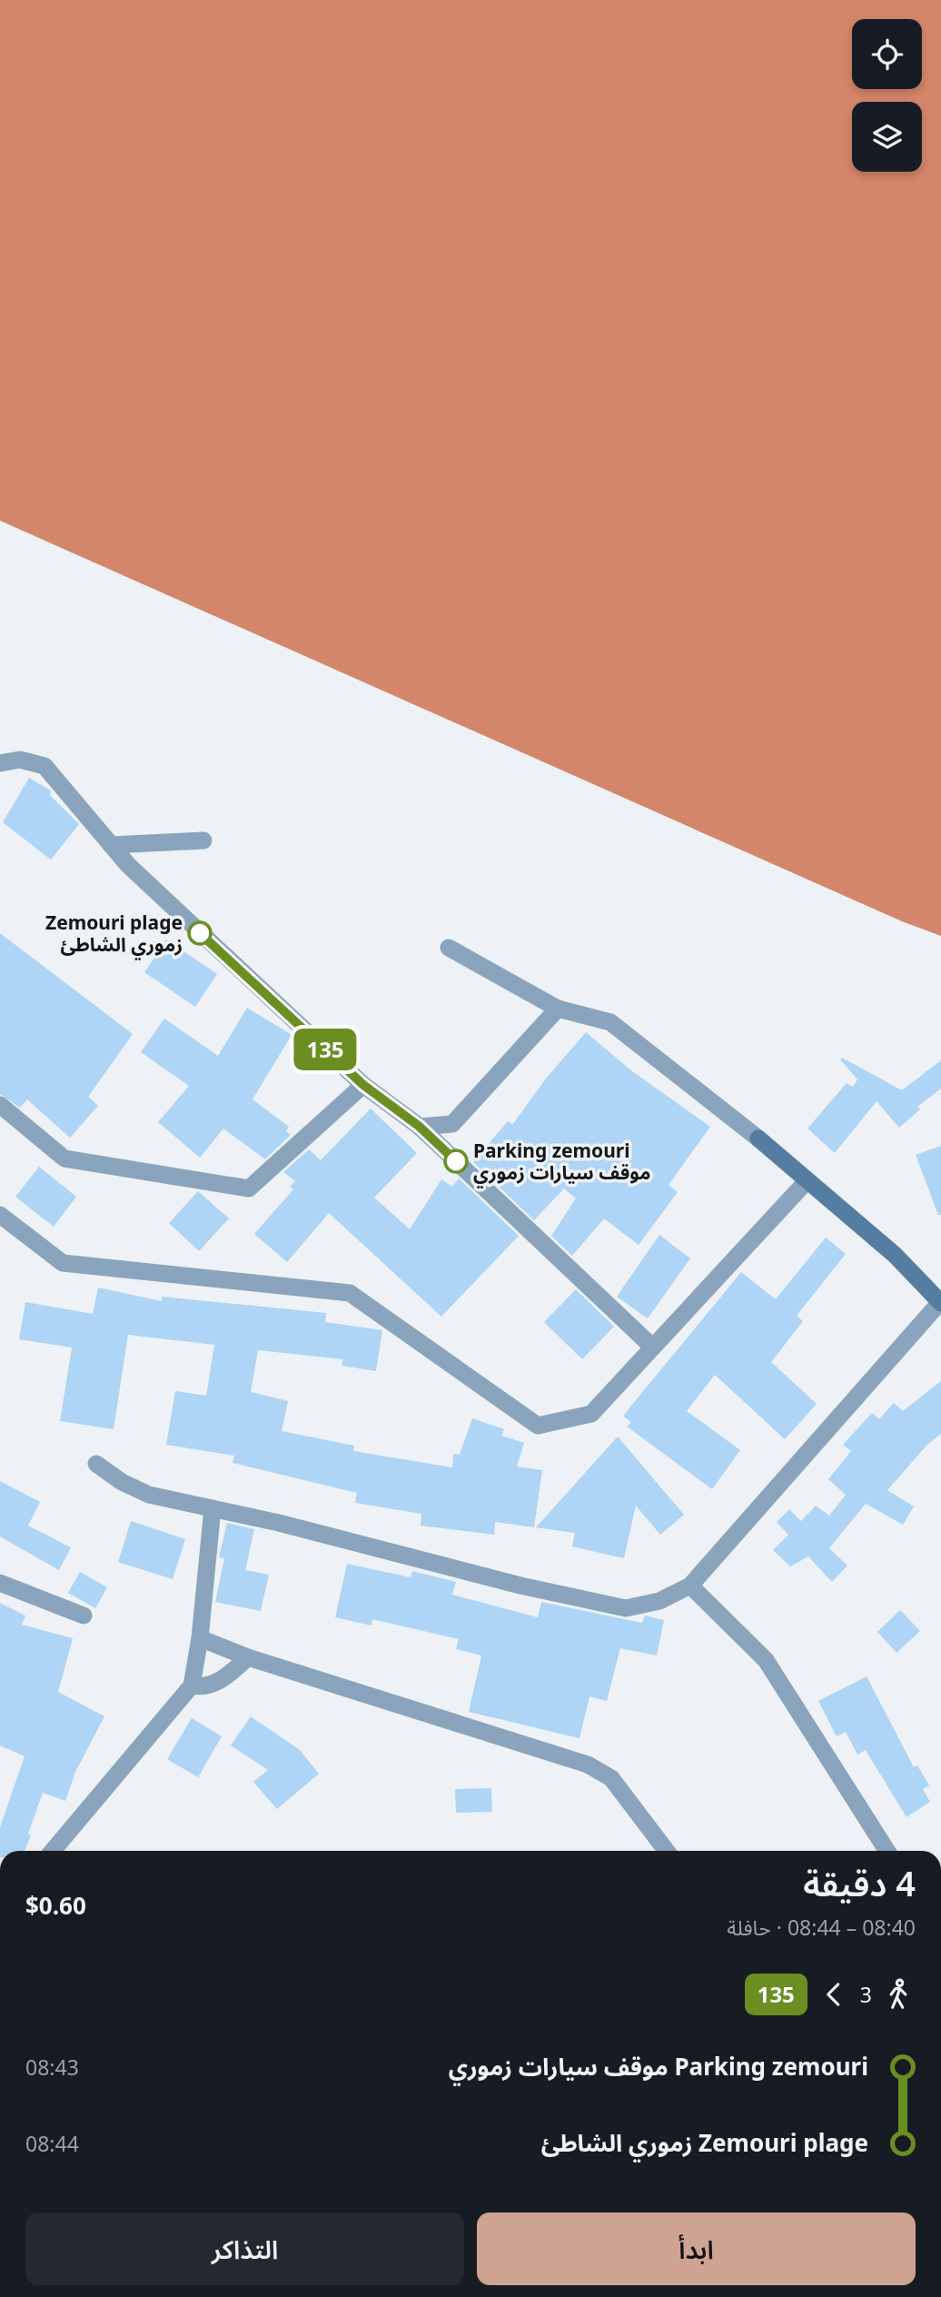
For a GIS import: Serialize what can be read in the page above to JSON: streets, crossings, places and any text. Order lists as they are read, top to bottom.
{
  "places": ["Zemouri plage زموري الشاطئ", "Parking zemouri موقف سيارات زموري"],
  "lines": ["bus line 135"],
  "page": {
    "on_map": "135",
    "heading": ["4 دقيقة", "08:40 – 08:44 · حافلة", "$0.60"],
    "legs": ["3", "135"],
    "list": [
      {
        "name": "Parking zemouri موقف سيارات زموري",
        "value": "08:43"
      },
      {
        "name": "Zemouri plage زموري الشاطئ",
        "value": "08:44"
      }
    ],
    "buttons": ["ابدأ", "التذاكر"]
  }
}
